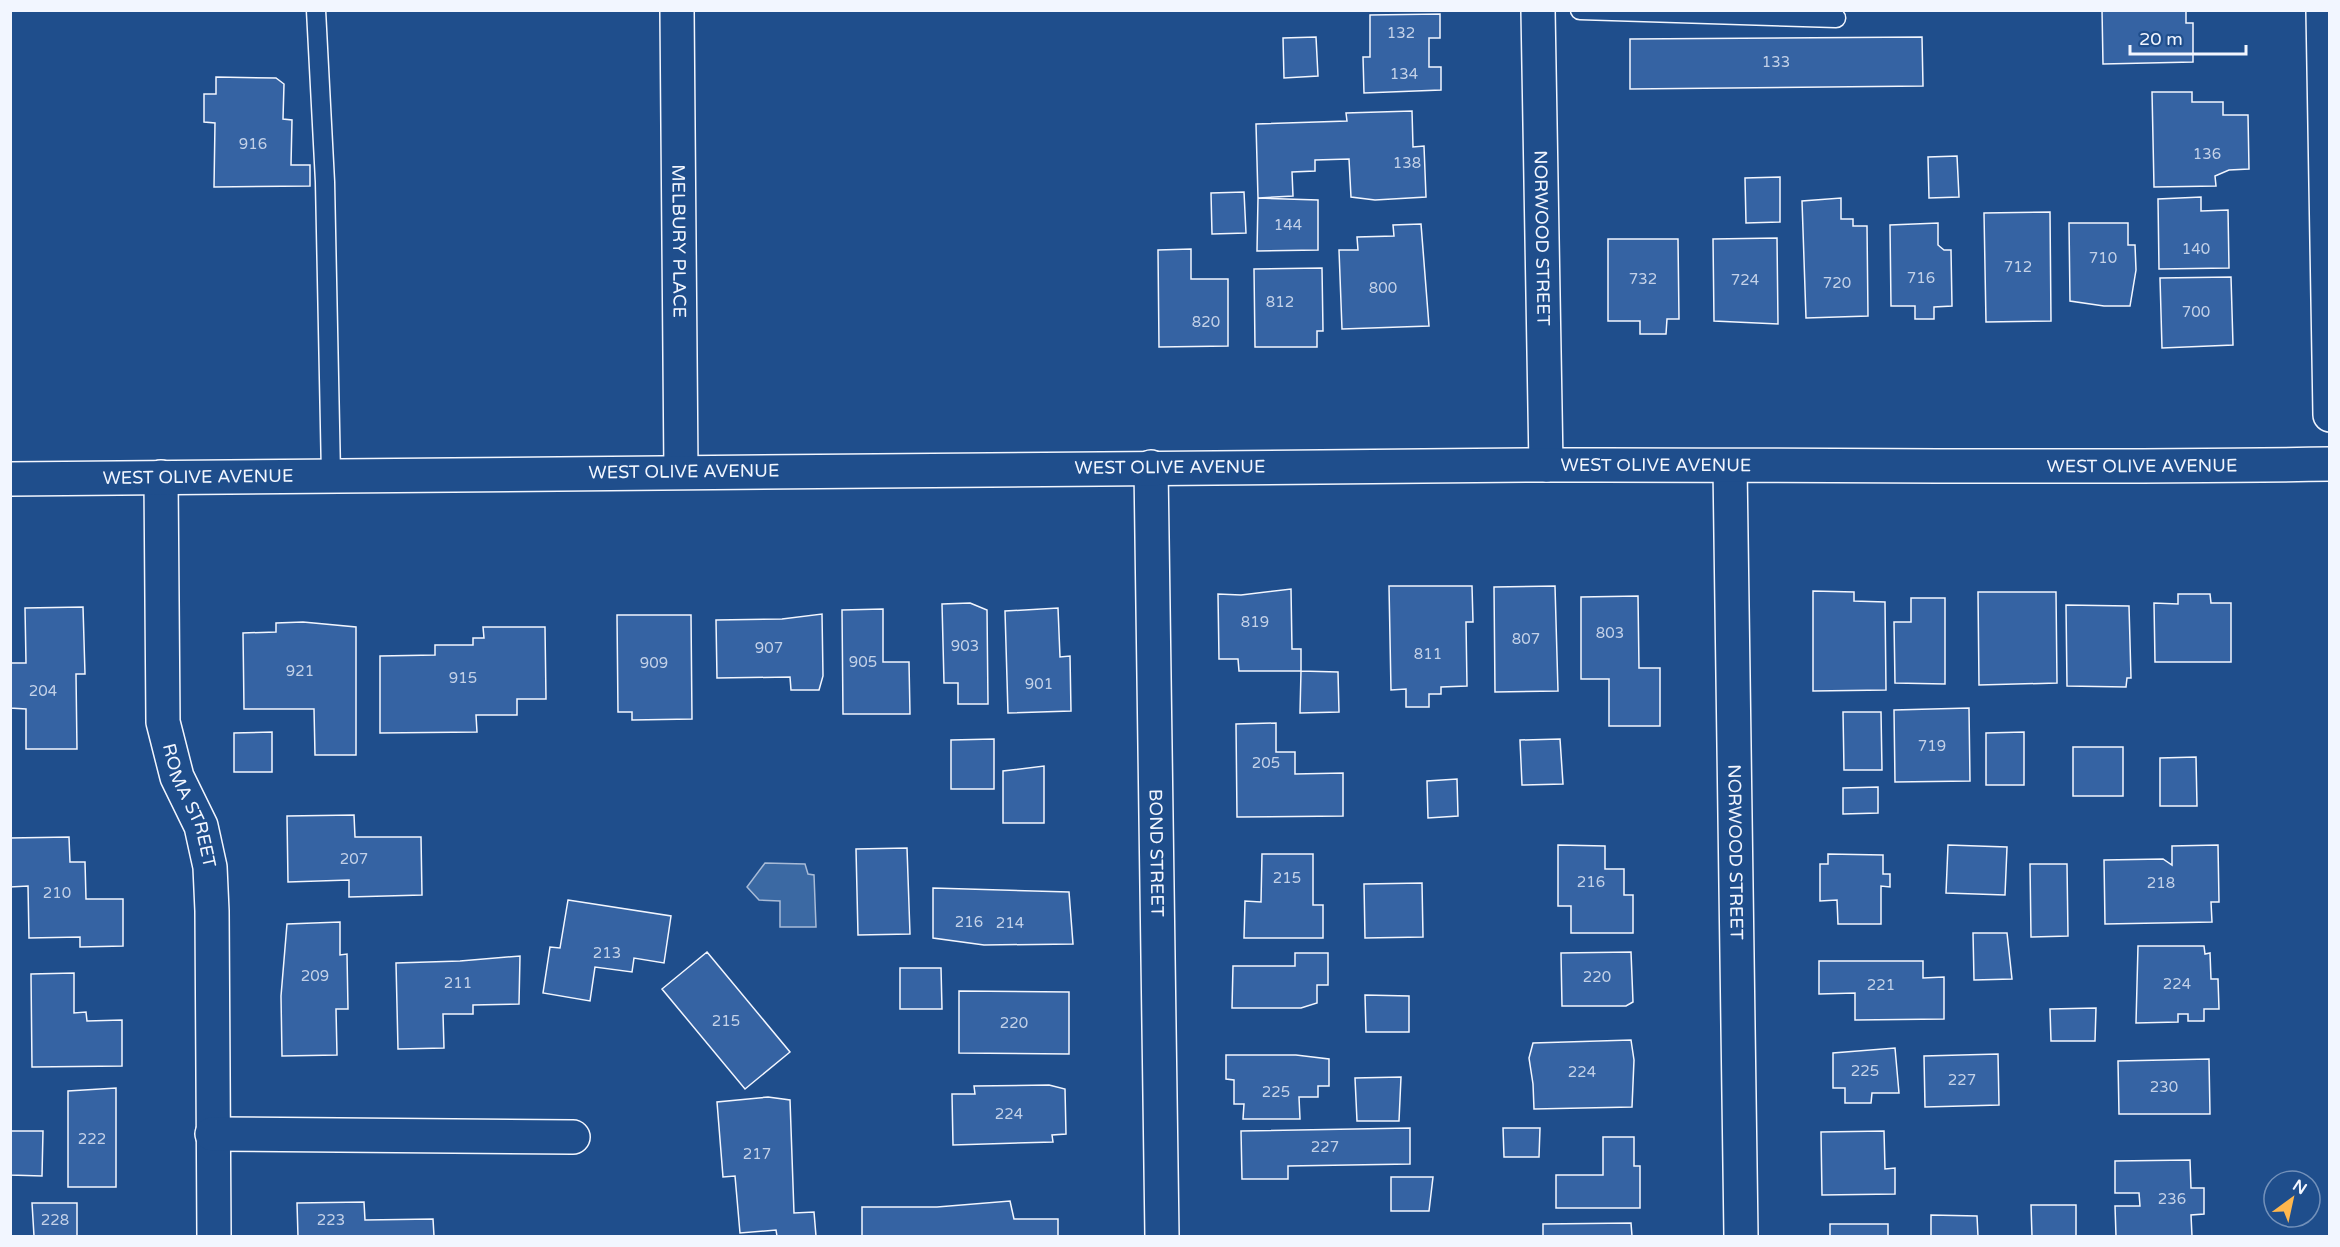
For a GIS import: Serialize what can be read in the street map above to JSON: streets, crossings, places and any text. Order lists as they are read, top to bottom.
{
  "streets": {
    "street": [
      "NORWOOD STREET",
      "MELBURY PLACE",
      "WEST OLIVE AVENUE",
      "ROMA STREET",
      "BOND STREET"
    ]
  },
  "crossings": [
    ["NORWOOD STREET", "WEST OLIVE AVENUE"],
    ["MELBURY PLACE", "WEST OLIVE AVENUE"],
    ["WEST OLIVE AVENUE", "ROMA STREET"],
    ["WEST OLIVE AVENUE", "BOND STREET"]
  ],
  "house_numbers": [
    "132",
    "133",
    "134",
    "916",
    "136",
    "138",
    "144",
    "140",
    "710",
    "712",
    "716",
    "732",
    "724",
    "720",
    "800",
    "812",
    "700",
    "820",
    "819",
    "803",
    "807",
    "903",
    "907",
    "811",
    "905",
    "909",
    "921",
    "915",
    "901",
    "204",
    "719",
    "205",
    "207",
    "215",
    "216",
    "218",
    "210",
    "216",
    "214",
    "213",
    "209",
    "220",
    "211",
    "224",
    "221",
    "215",
    "220",
    "225",
    "224",
    "227",
    "230",
    "225",
    "224",
    "222",
    "227",
    "217",
    "236",
    "228",
    "223"
  ],
  "scale_bar": "20 m",
  "north": "top right"
}
